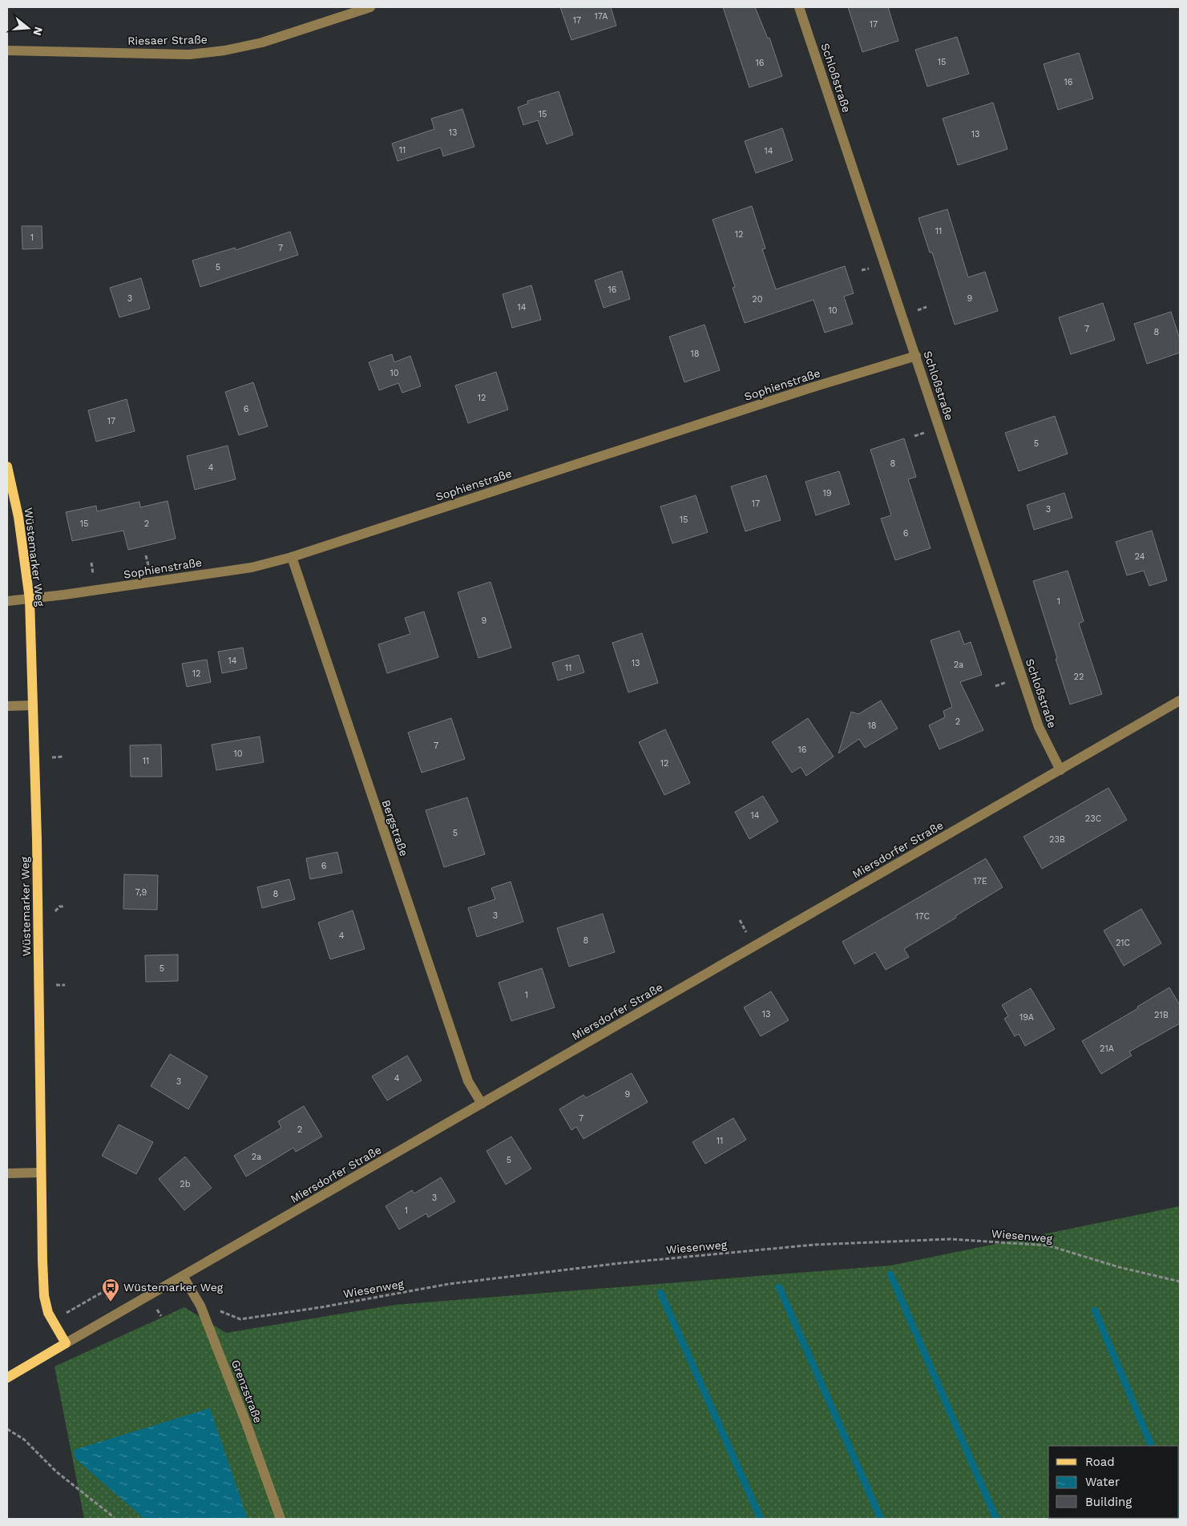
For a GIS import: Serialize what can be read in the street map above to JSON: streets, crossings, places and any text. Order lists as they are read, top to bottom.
{
  "streets": {
    "main road": ["Wüstemarker Weg"],
    "street": [
      "Riesaer Straße",
      "Schloßstraße",
      "Sophienstraße",
      "Bergstraße",
      "Miersdorfer Straße",
      "Grenzstraße"
    ],
    "path": ["Wiesenweg"]
  },
  "crossings": [
    ["Schloßstraße", "Sophienstraße"],
    ["Schloßstraße", "Miersdorfer Straße"],
    ["Sophienstraße", "Wüstemarker Weg"],
    ["Sophienstraße", "Bergstraße"],
    ["Wüstemarker Weg", "Miersdorfer Straße"],
    ["Bergstraße", "Miersdorfer Straße"],
    ["Miersdorfer Straße", "Grenzstraße"]
  ],
  "places": {
    "bus stop": ["Wüstemarker Weg"]
  },
  "house_numbers": [
    "17A",
    "17",
    "17",
    "15",
    "16",
    "16",
    "15",
    "13",
    "13",
    "11",
    "14",
    "11",
    "12",
    "1",
    "7",
    "5",
    "16",
    "3",
    "9",
    "20",
    "14",
    "10",
    "7",
    "8",
    "18",
    "10",
    "12",
    "6",
    "17",
    "5",
    "8",
    "4",
    "19",
    "17",
    "3",
    "15",
    "15",
    "2",
    "6",
    "24",
    "1",
    "9",
    "14",
    "13",
    "2a",
    "11",
    "12",
    "22",
    "2",
    "18",
    "7",
    "16",
    "10",
    "11",
    "12",
    "14",
    "23C",
    "5",
    "23B",
    "6",
    "17E",
    "7,9",
    "8",
    "3",
    "17C",
    "4",
    "8",
    "21C",
    "5",
    "1",
    "13",
    "21B",
    "19A",
    "21A",
    "4",
    "3",
    "9",
    "7",
    "2",
    "11",
    "2a",
    "5",
    "2b",
    "3",
    "1"
  ],
  "legend": ["Road", "Water", "Building"],
  "north": "right"
}
